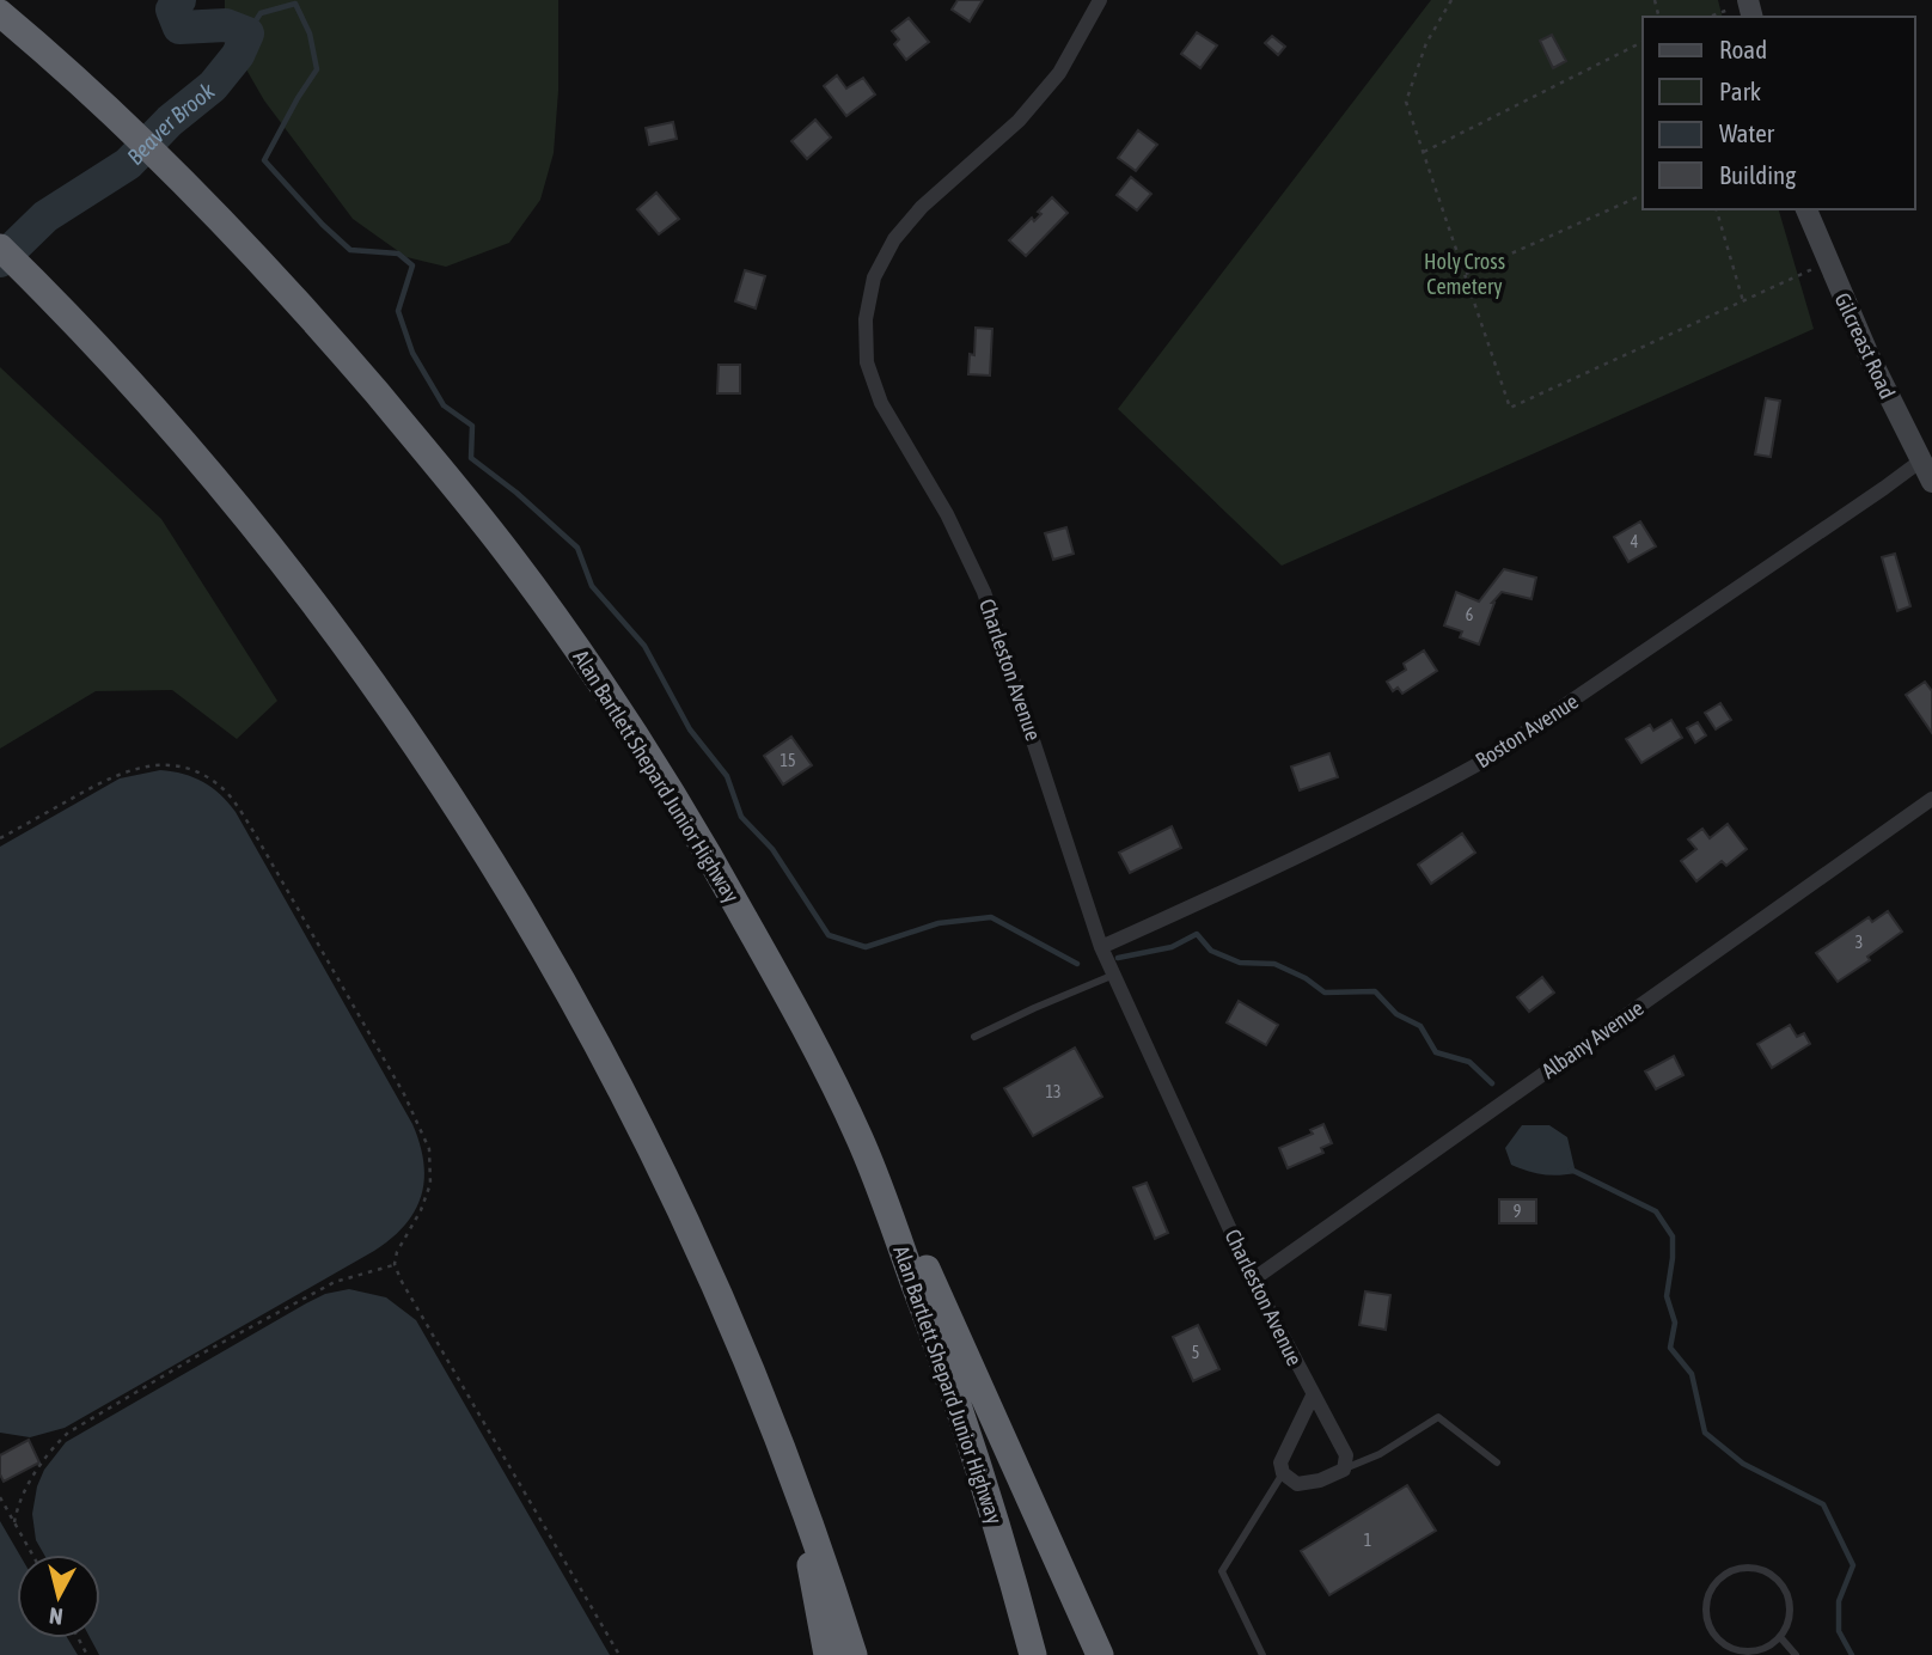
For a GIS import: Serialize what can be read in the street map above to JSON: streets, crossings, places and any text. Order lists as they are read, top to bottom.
{
  "streets": {
    "highway": ["Alan Bartlett Shepard Junior Highway"],
    "street": [
      "Gilcreast Road",
      "Charleston Avenue",
      "Boston Avenue",
      "Albany Avenue"
    ]
  },
  "crossings": [
    ["Gilcreast Road", "Boston Avenue"],
    ["Charleston Avenue", "Boston Avenue"],
    ["Charleston Avenue", "Albany Avenue"]
  ],
  "water": ["Beaver Brook"],
  "parks": ["Holy Cross Cemetery"],
  "house_numbers": [
    "4",
    "6",
    "15",
    "3",
    "13",
    "9",
    "5",
    "1"
  ],
  "legend": [
    "Road",
    "Park",
    "Water",
    "Building"
  ],
  "north": "bottom"
}
